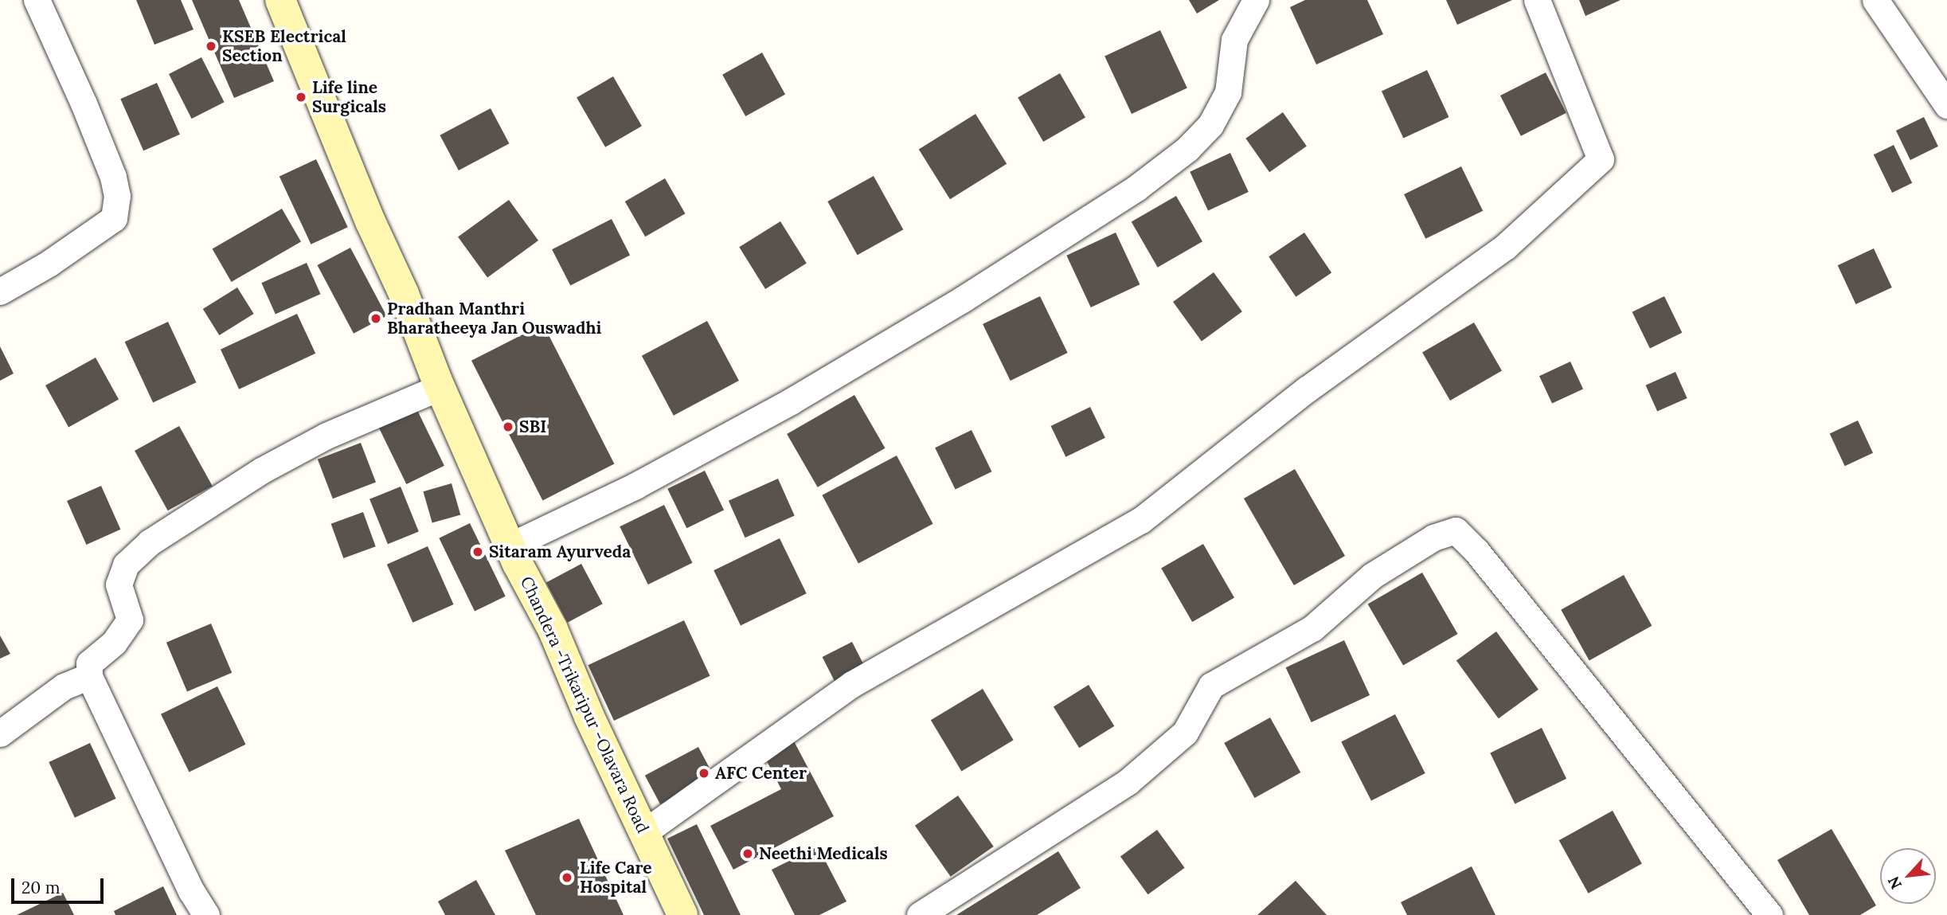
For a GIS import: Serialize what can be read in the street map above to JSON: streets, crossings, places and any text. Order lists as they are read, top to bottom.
{
  "streets": {
    "main road": ["Chandera -Trikaripur -Olavara Road"]
  },
  "places": [
    "KSEB Electrical Section",
    "Life line Surgicals",
    "Pradhan Manthri Bharatheeya Jan Ouswadhi",
    "SBI",
    "Sitaram Ayurveda",
    "AFC Center",
    "Neethi Medicals",
    "Life Care Hospital"
  ],
  "scale_bar": "20 m",
  "north": "bottom left"
}
